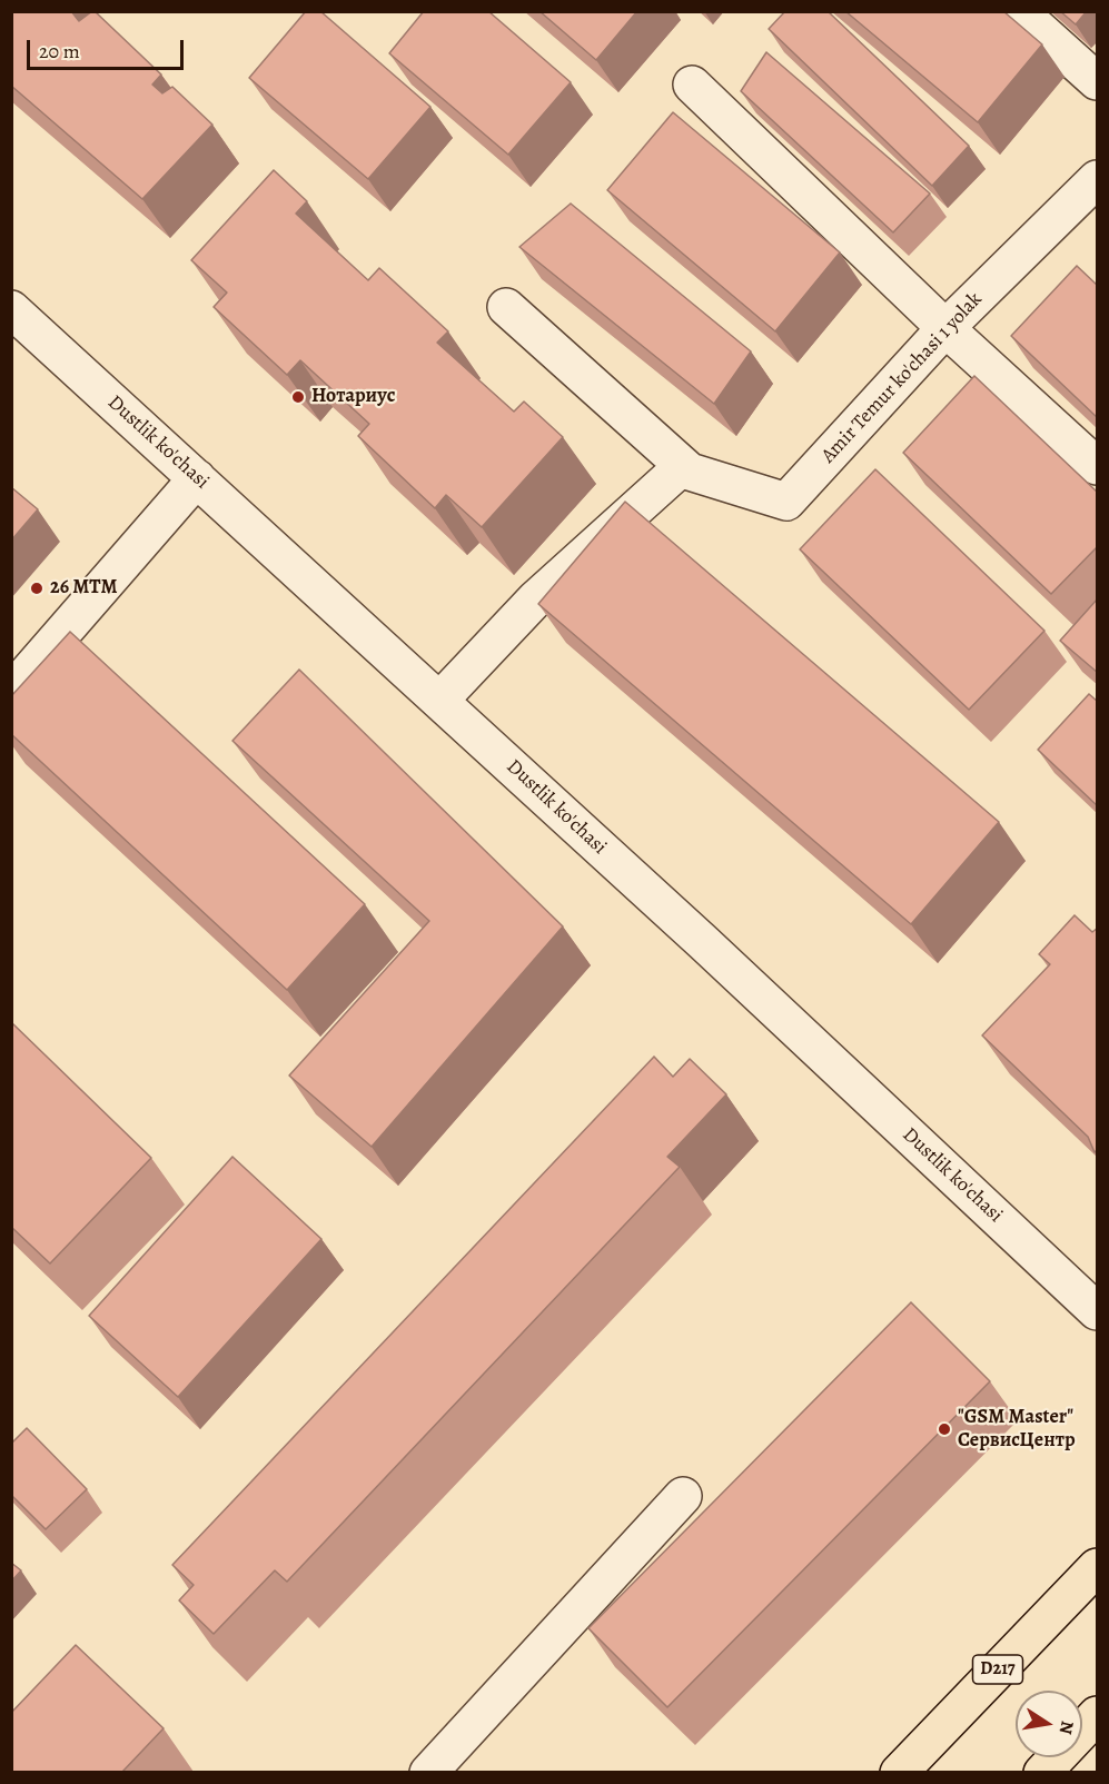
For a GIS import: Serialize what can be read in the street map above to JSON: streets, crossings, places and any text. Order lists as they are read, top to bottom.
{
  "streets": {
    "main road": ["D217"],
    "street": ["Amir Temur ko'chasi 1 yolak", "Dustlik ko'chasi"]
  },
  "places": ["Нотариус", "26 MTM", "\"GSM Master\" СервисЦентр"],
  "scale_bar": "20 m",
  "north": "right"
}
